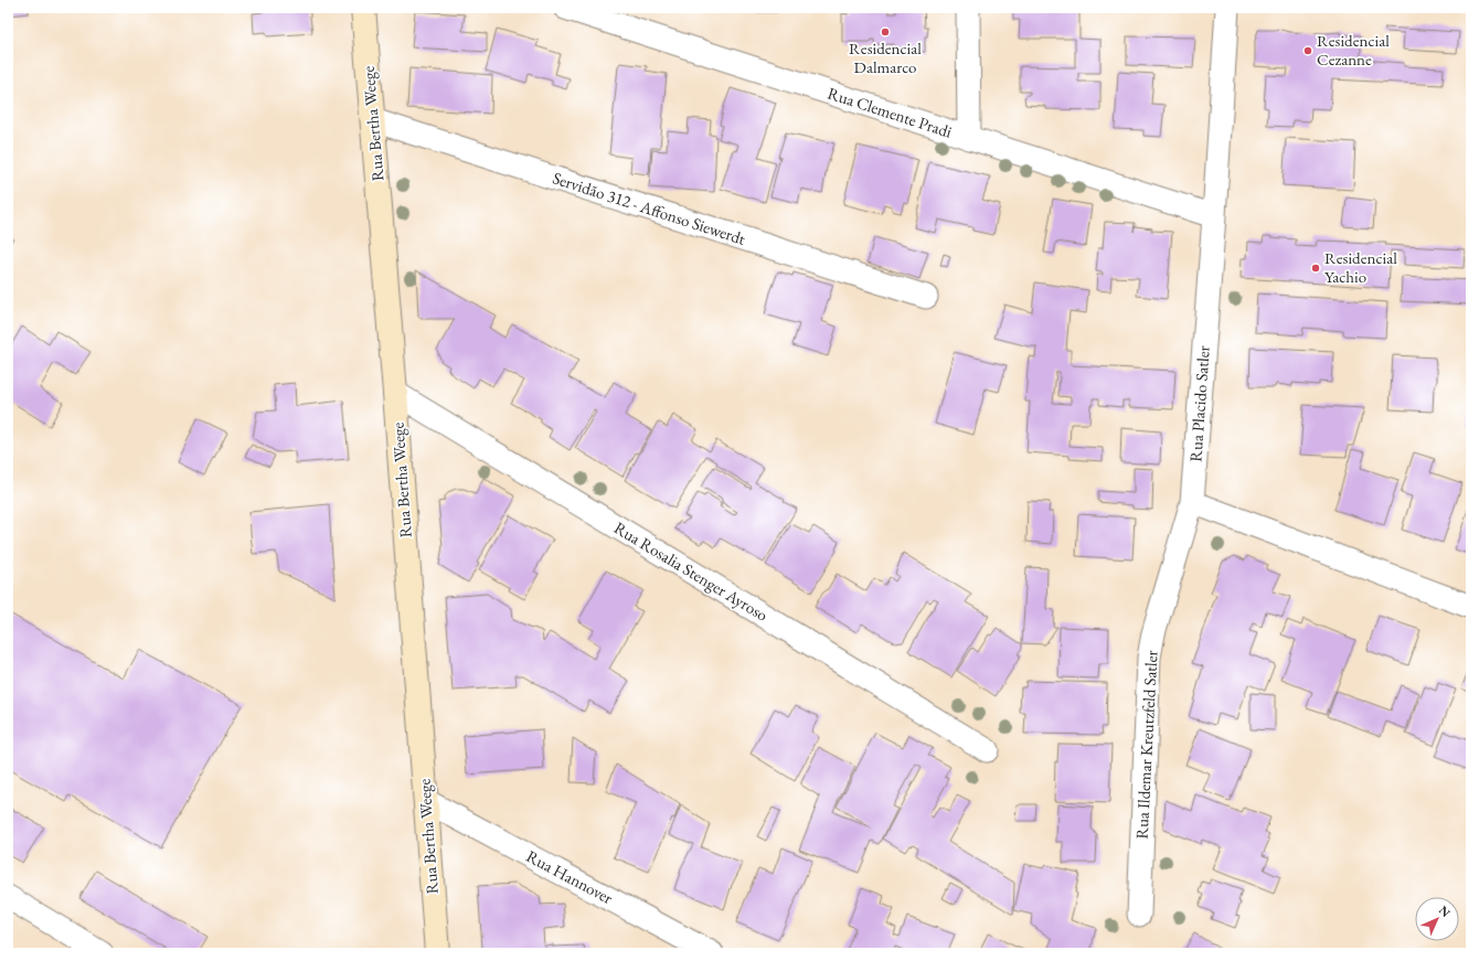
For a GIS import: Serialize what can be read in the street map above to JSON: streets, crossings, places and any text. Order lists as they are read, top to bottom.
{
  "streets": {
    "main road": ["Rua Bertha Weege"],
    "street": [
      "Rua Clemente Pradi",
      "Servidão 312 - Affonso Siewerdt",
      "Rua Placido Satler",
      "Rua Rosalia Stenger Ayroso",
      "Rua Ildemar Kreutzfeld Satler",
      "Rua Hannover"
    ]
  },
  "crossings": [
    ["Rua Clemente Pradi", "Rua Placido Satler"],
    ["Rua Bertha Weege", "Servidão 312 - Affonso Siewerdt"],
    ["Rua Bertha Weege", "Rua Rosalia Stenger Ayroso"],
    ["Rua Bertha Weege", "Rua Hannover"],
    ["Rua Placido Satler", "Rua Ildemar Kreutzfeld Satler"]
  ],
  "places": ["Residencial Dalmarco", "Residencial Cezanne", "Residencial Yachio"],
  "north": "top right"
}
